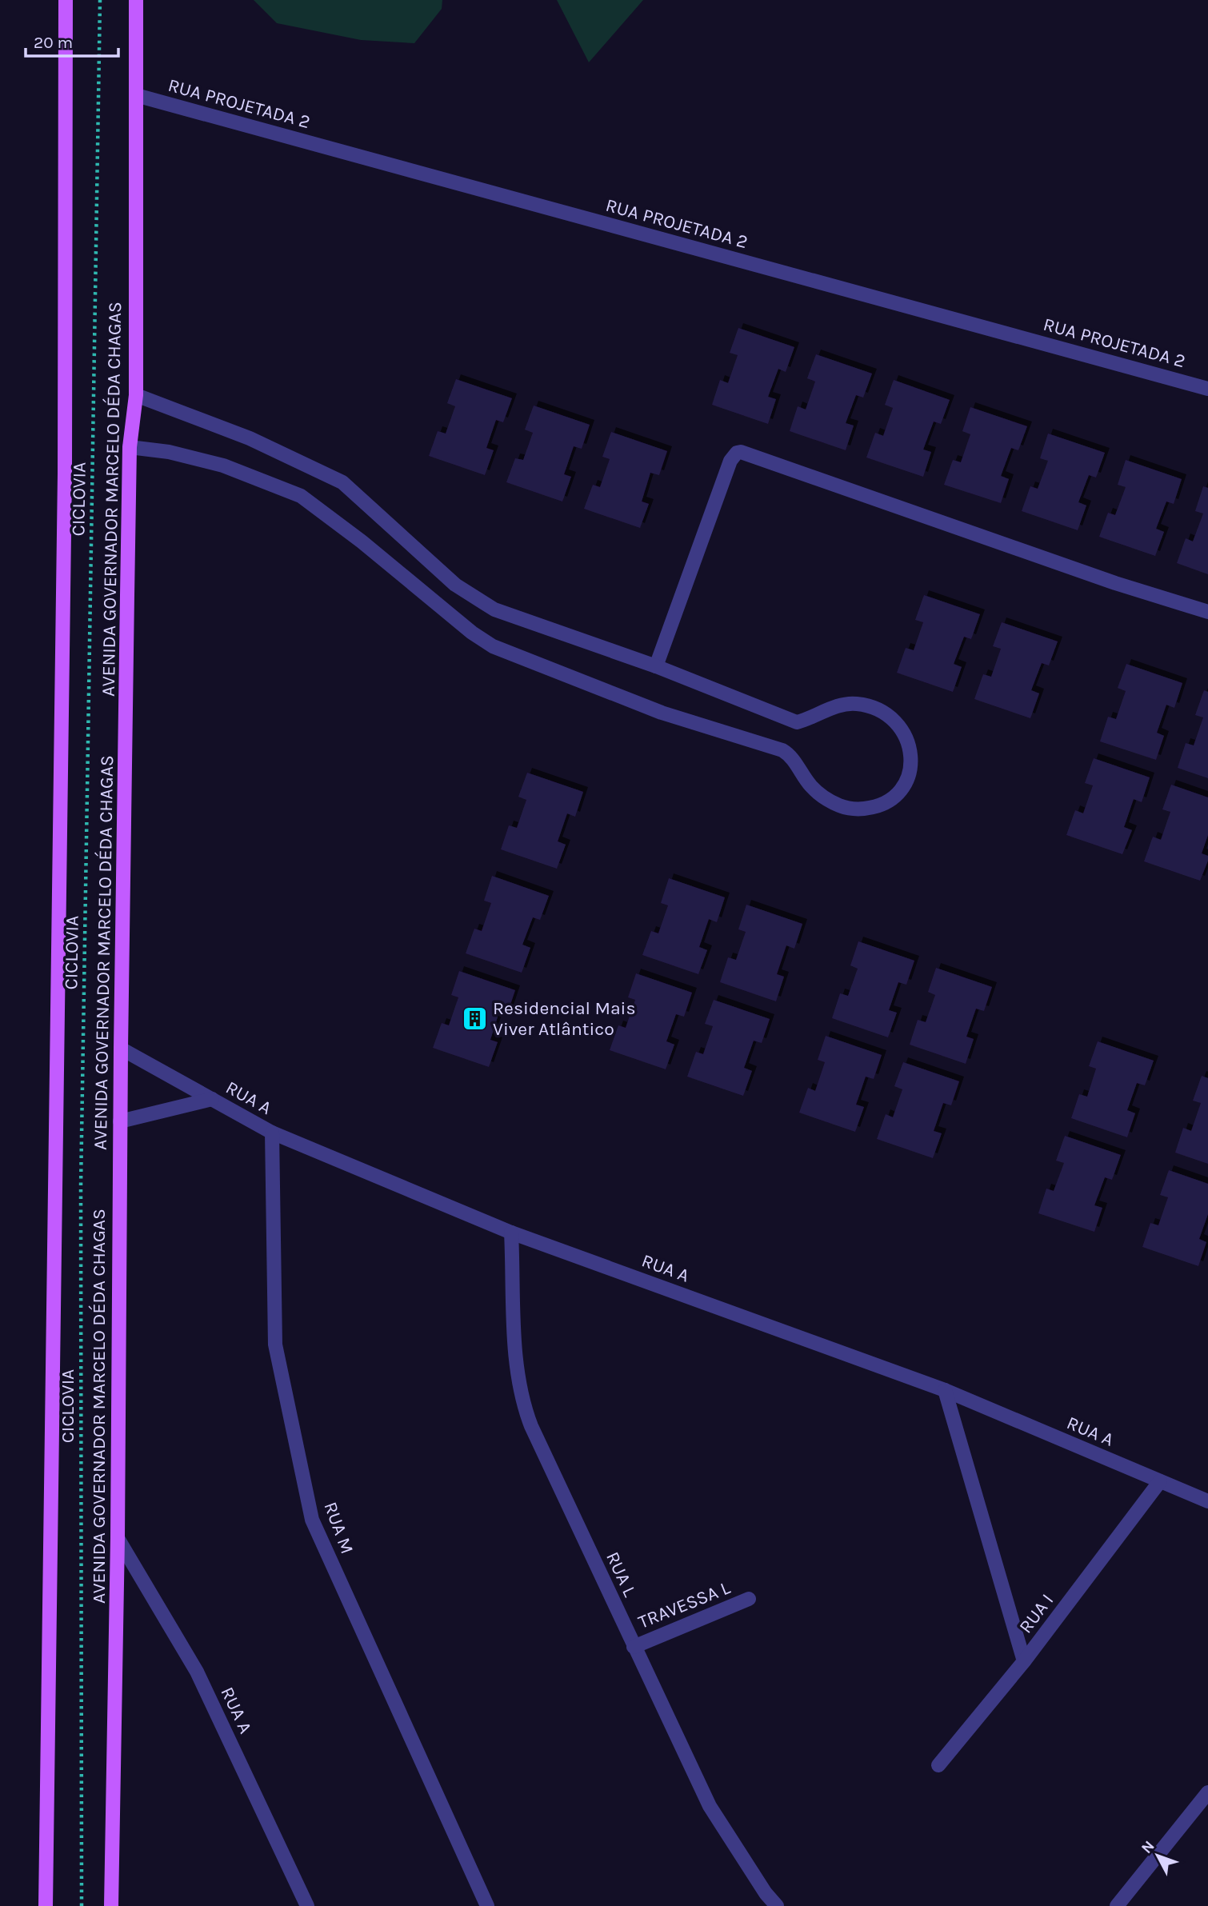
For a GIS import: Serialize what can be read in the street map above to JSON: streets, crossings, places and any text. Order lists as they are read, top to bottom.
{
  "streets": {
    "main road": ["AVENIDA GOVERNADOR MARCELO DÉDA CHAGAS"],
    "street": [
      "RUA PROJETADA 2",
      "RUA A",
      "RUA M",
      "RUA L",
      "TRAVESSA L",
      "RUA I"
    ],
    "path": ["CICLOVIA"]
  },
  "crossings": [
    ["RUA PROJETADA 2", "AVENIDA GOVERNADOR MARCELO DÉDA CHAGAS"],
    ["AVENIDA GOVERNADOR MARCELO DÉDA CHAGAS", "RUA A"],
    ["RUA A", "RUA M"],
    ["RUA A", "RUA L"],
    ["RUA A", "RUA I"],
    ["RUA L", "TRAVESSA L"]
  ],
  "places": {
    "building": ["Residencial Mais Viver Atlântico"]
  },
  "scale_bar": "20 m",
  "north": "top left"
}
